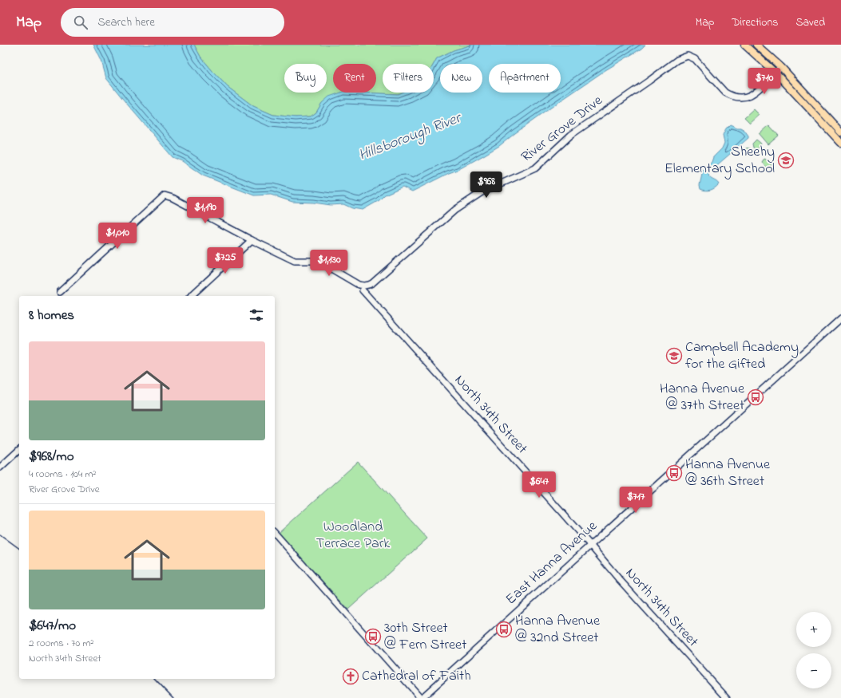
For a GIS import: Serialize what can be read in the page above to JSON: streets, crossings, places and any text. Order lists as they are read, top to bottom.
{
  "streets": {
    "street": ["River Grove Drive", "North 34th Street", "East Hanna Avenue"]
  },
  "crossings": [
    ["North 34th Street", "East Hanna Avenue"]
  ],
  "water": ["Hillsborough River"],
  "parks": ["Woodland Terrace Park"],
  "places": {
    "school or university": ["Sheehy Elementary School", "Campbell Academy for the Gifted"],
    "bus stop": [
      "Hanna Avenue @ 37th Street",
      "Hanna Avenue @ 36th Street",
      "Hanna Avenue @ 32nd Street",
      "30th Street @ Fern Street"
    ],
    "church": ["Cathedral of Faith"]
  },
  "page": {
    "header": "Map",
    "search": "Search here",
    "nav": ["Map", "Directions", "Saved"],
    "chip": [
      "Buy",
      "Rent",
      "Filters",
      "New",
      "Apartment"
    ],
    "price": [
      "$710",
      "$968",
      "$1,190",
      "$1,010",
      "$725",
      "$1,130",
      "$647",
      "$717"
    ],
    "heading": "8 homes",
    "list": [
      {
        "name": "$968/mo",
        "note": "4 rooms · 104 m² · River Grove Drive"
      },
      {
        "name": "$647/mo",
        "note": "2 rooms · 70 m² · North 34th Street"
      }
    ],
    "map_buttons": ["+", "−"]
  }
}
